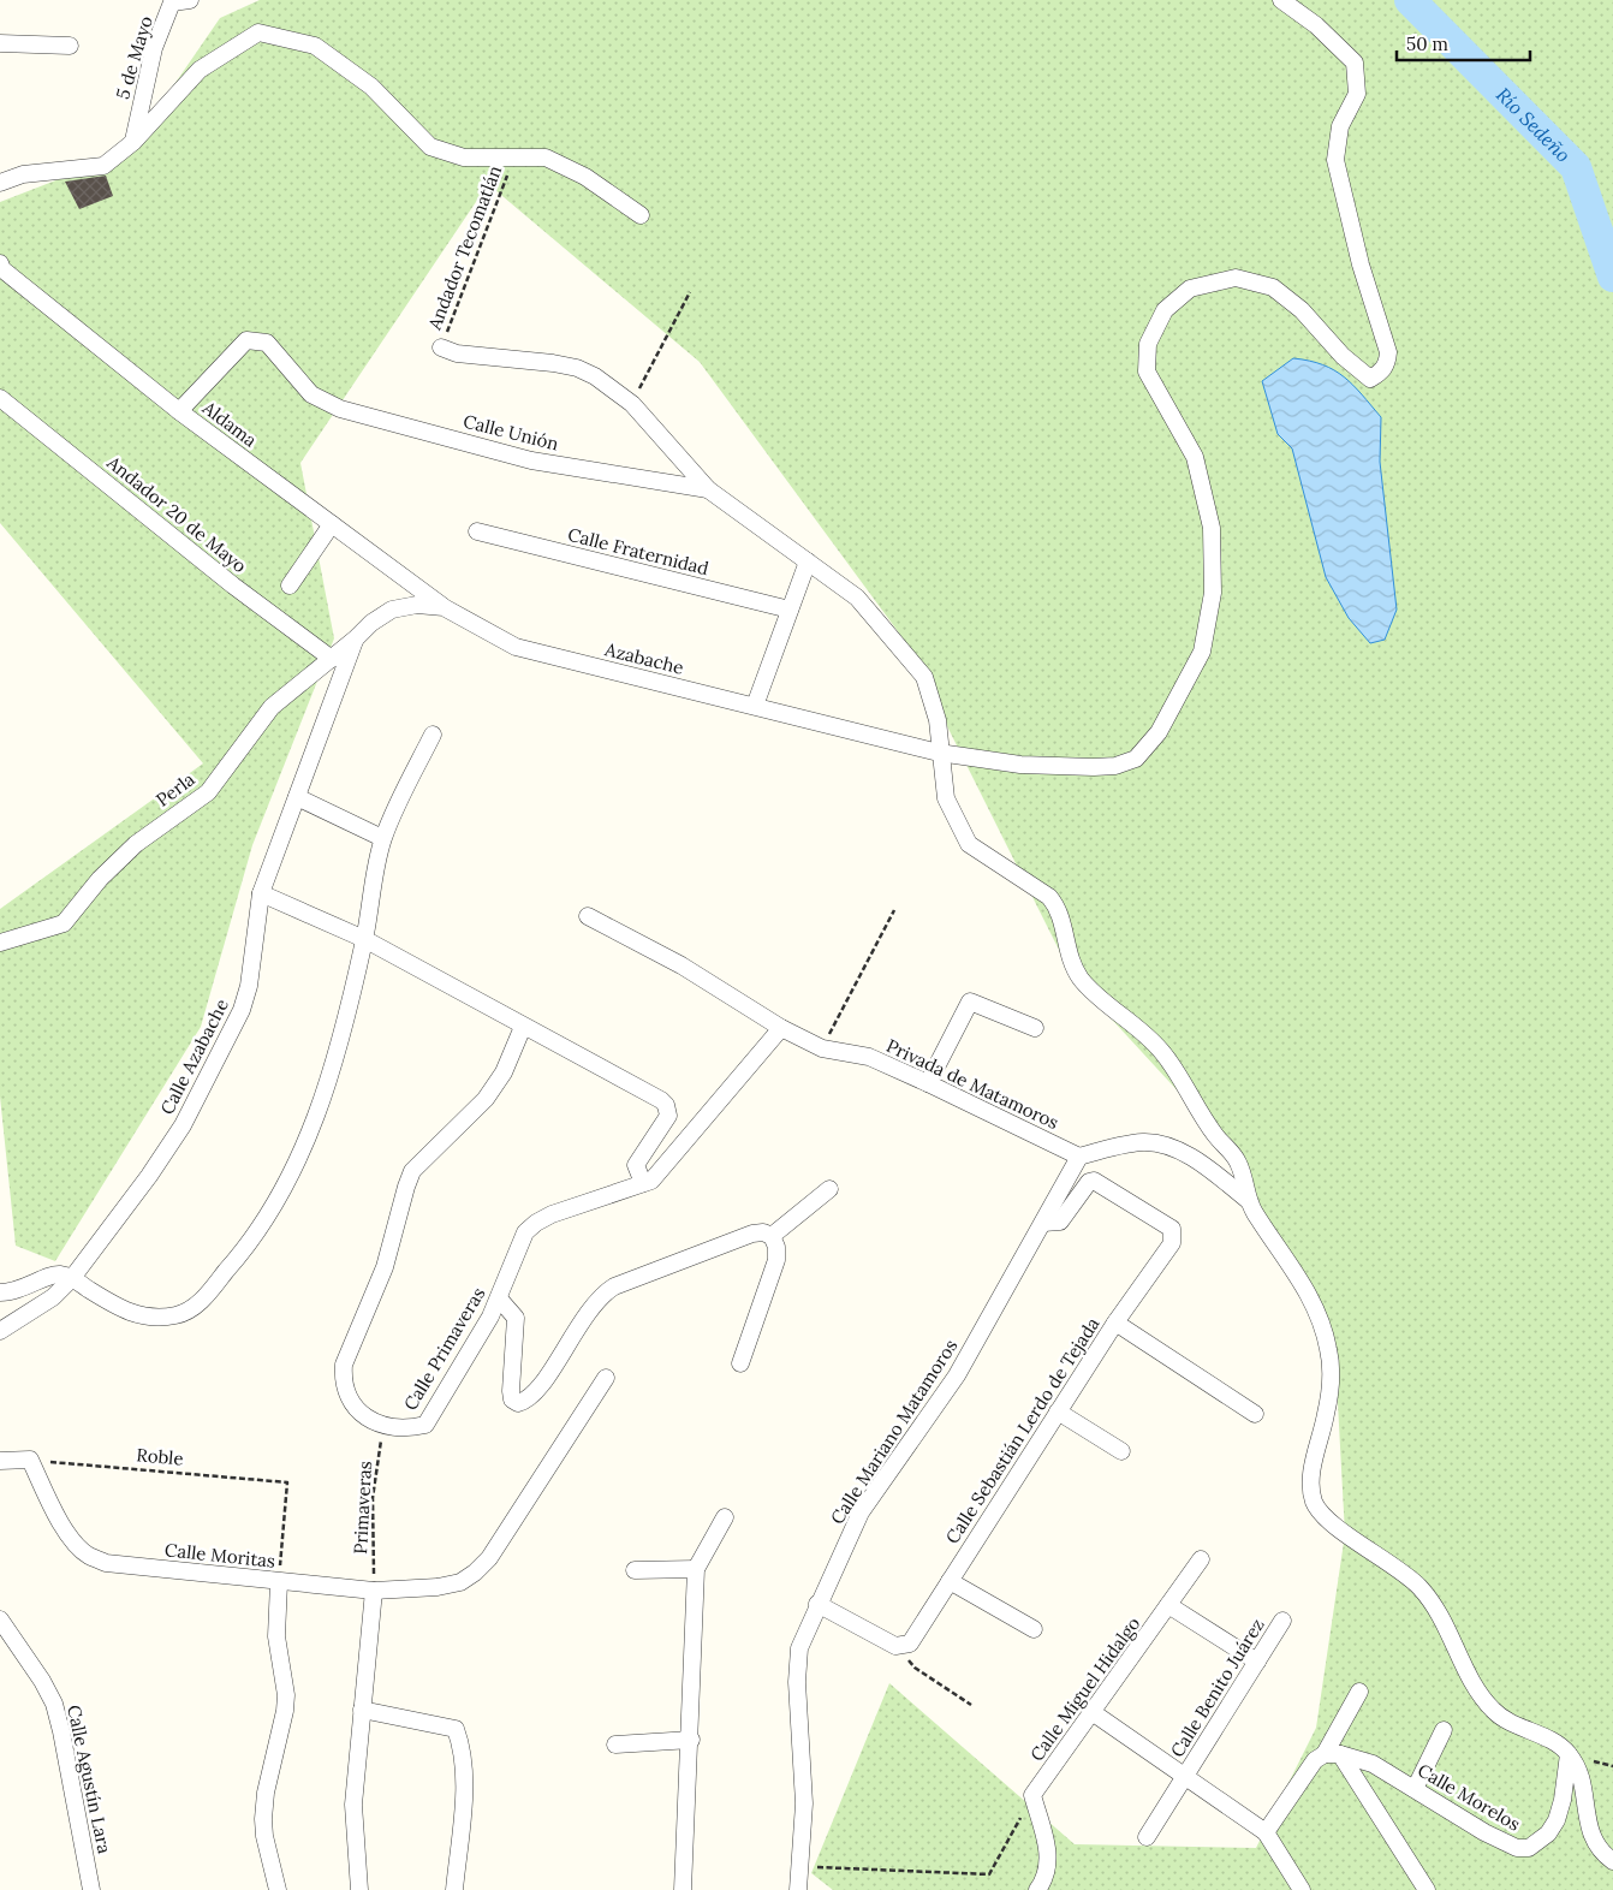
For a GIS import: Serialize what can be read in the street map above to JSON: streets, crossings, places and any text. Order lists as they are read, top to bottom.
{
  "streets": {
    "street": [
      "5 de Mayo",
      "Aldama",
      "Calle Unión",
      "Andador 20 de Mayo",
      "Calle Fraternidad",
      "Azabache",
      "Perla",
      "Calle Azabache",
      "Privada de Matamoros",
      "Calle Primaveras",
      "Calle Sebastián Lerdo de Tejada",
      "Calle Mariano Matamoros",
      "Calle Moritas",
      "Calle Benito Juárez",
      "Calle Miguel Hidalgo",
      "Calle Agustín Lara",
      "Calle Morelos"
    ],
    "path": ["Andador Tecomatlán", "Roble", "Primaveras"]
  },
  "crossings": [
    ["Aldama", "Calle Unión"],
    ["Aldama", "Azabache"],
    ["Andador 20 de Mayo", "Perla"],
    ["Azabache", "Perla"],
    ["Azabache", "Calle Azabache"],
    ["Perla", "Calle Azabache"],
    ["Privada de Matamoros", "Calle Primaveras"],
    ["Privada de Matamoros", "Calle Mariano Matamoros"],
    ["Calle Primaveras", "Primaveras"],
    ["Calle Sebastián Lerdo de Tejada", "Calle Mariano Matamoros"],
    ["Roble", "Calle Moritas"],
    ["Primaveras", "Calle Moritas"]
  ],
  "water": ["Río Sedeño"],
  "scale_bar": "50 m"
}
